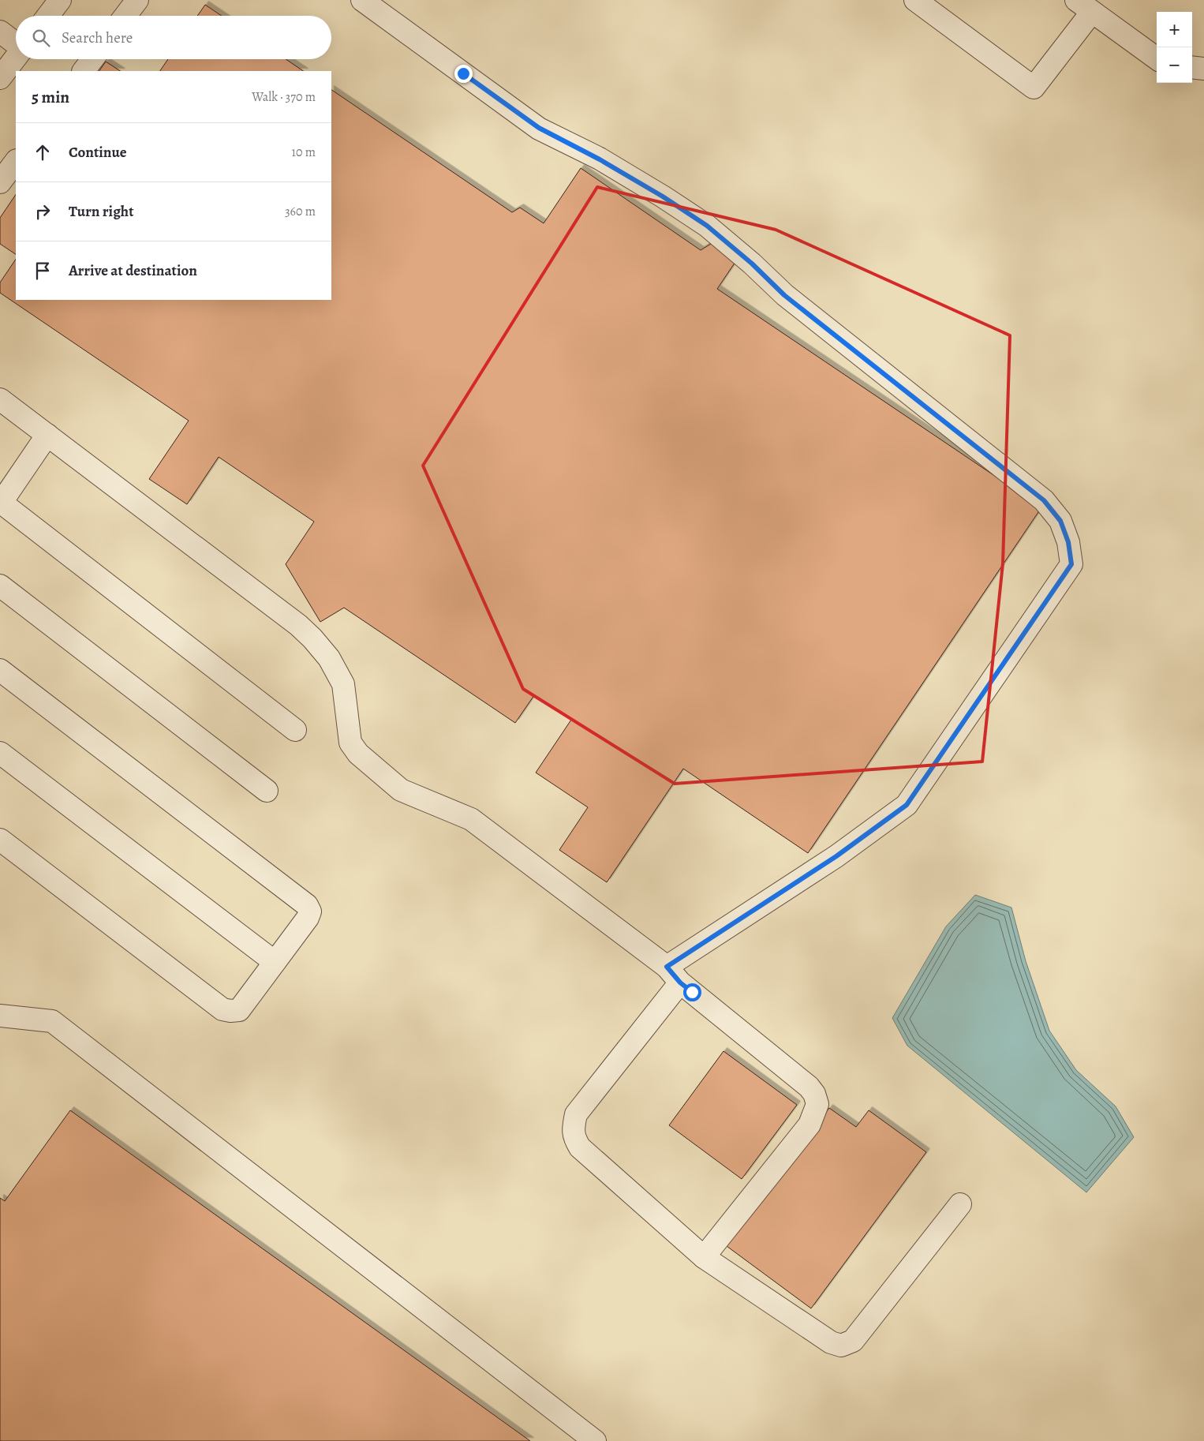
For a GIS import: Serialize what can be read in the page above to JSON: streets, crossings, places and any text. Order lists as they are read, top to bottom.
{
  "page": {
    "map_buttons": ["+", "−"],
    "search": "Search here",
    "heading": ["5 min", "Walk · 370 m"],
    "list": [
      ["Continue", "10 m"],
      ["Turn right", "360 m"],
      "Arrive at destination"
    ]
  }
}
